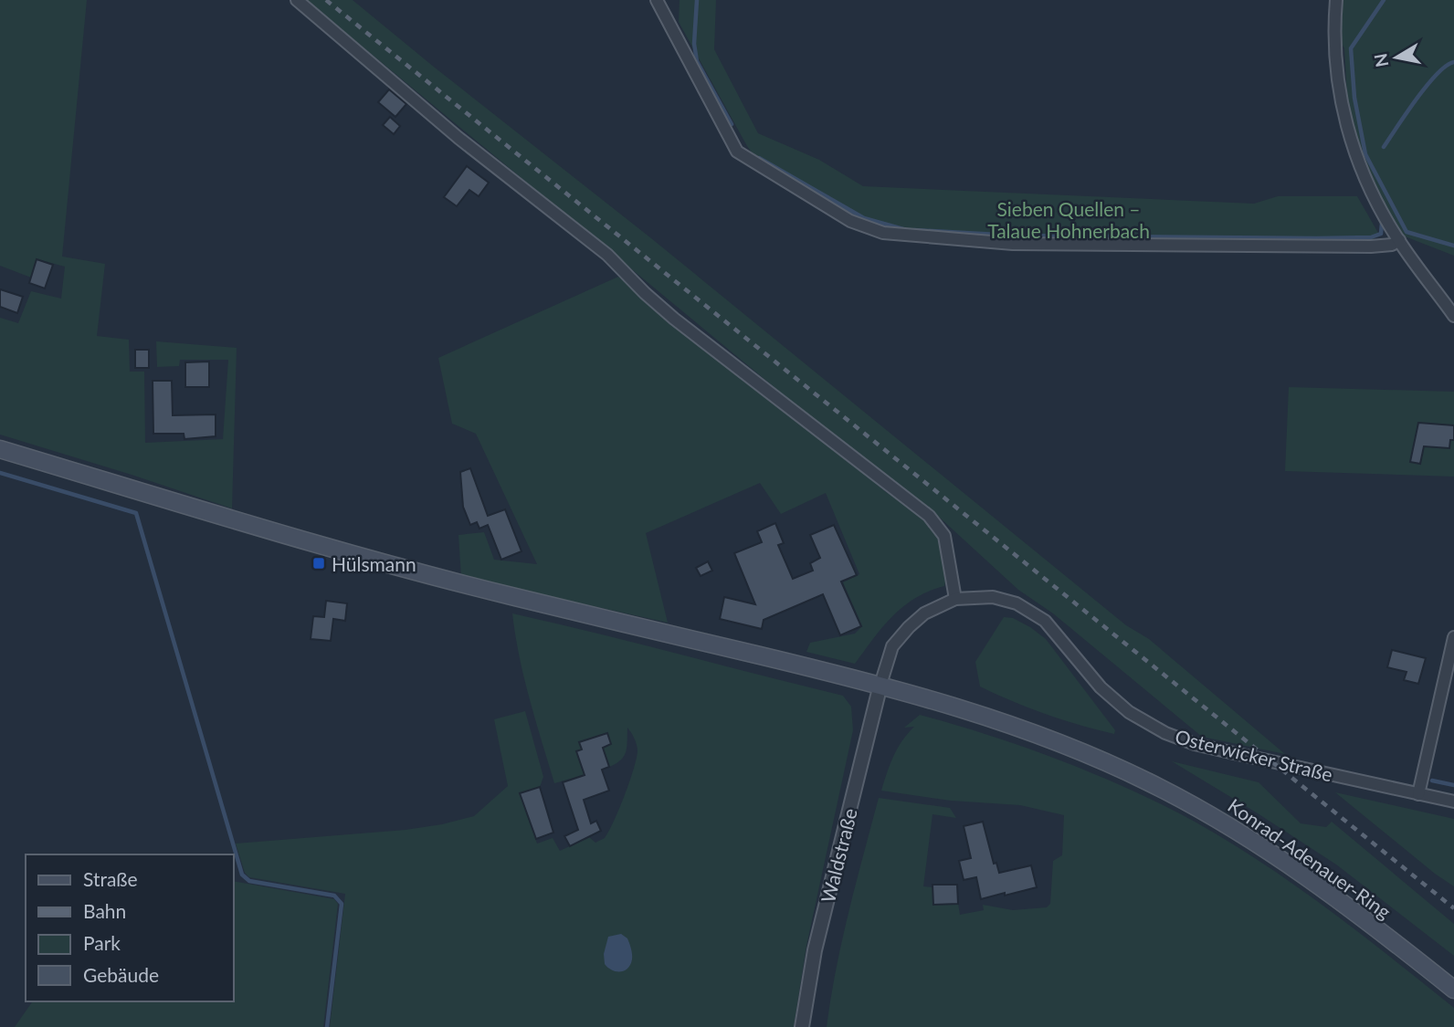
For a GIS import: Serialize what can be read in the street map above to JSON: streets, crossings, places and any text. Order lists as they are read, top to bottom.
{
  "streets": {
    "main road": ["Konrad-Adenauer-Ring"],
    "street": ["Osterwicker Straße", "Waldstraße"]
  },
  "crossings": [
    ["Osterwicker Straße", "Waldstraße"],
    ["Osterwicker Straße", "Konrad-Adenauer-Ring"],
    ["Waldstraße", "Konrad-Adenauer-Ring"]
  ],
  "parks": ["Sieben Quellen – Talaue Hohnerbach"],
  "places": {
    "transit": ["Hülsmann"]
  },
  "legend": [
    "Straße",
    "Bahn",
    "Park",
    "Gebäude"
  ],
  "north": "left"
}
